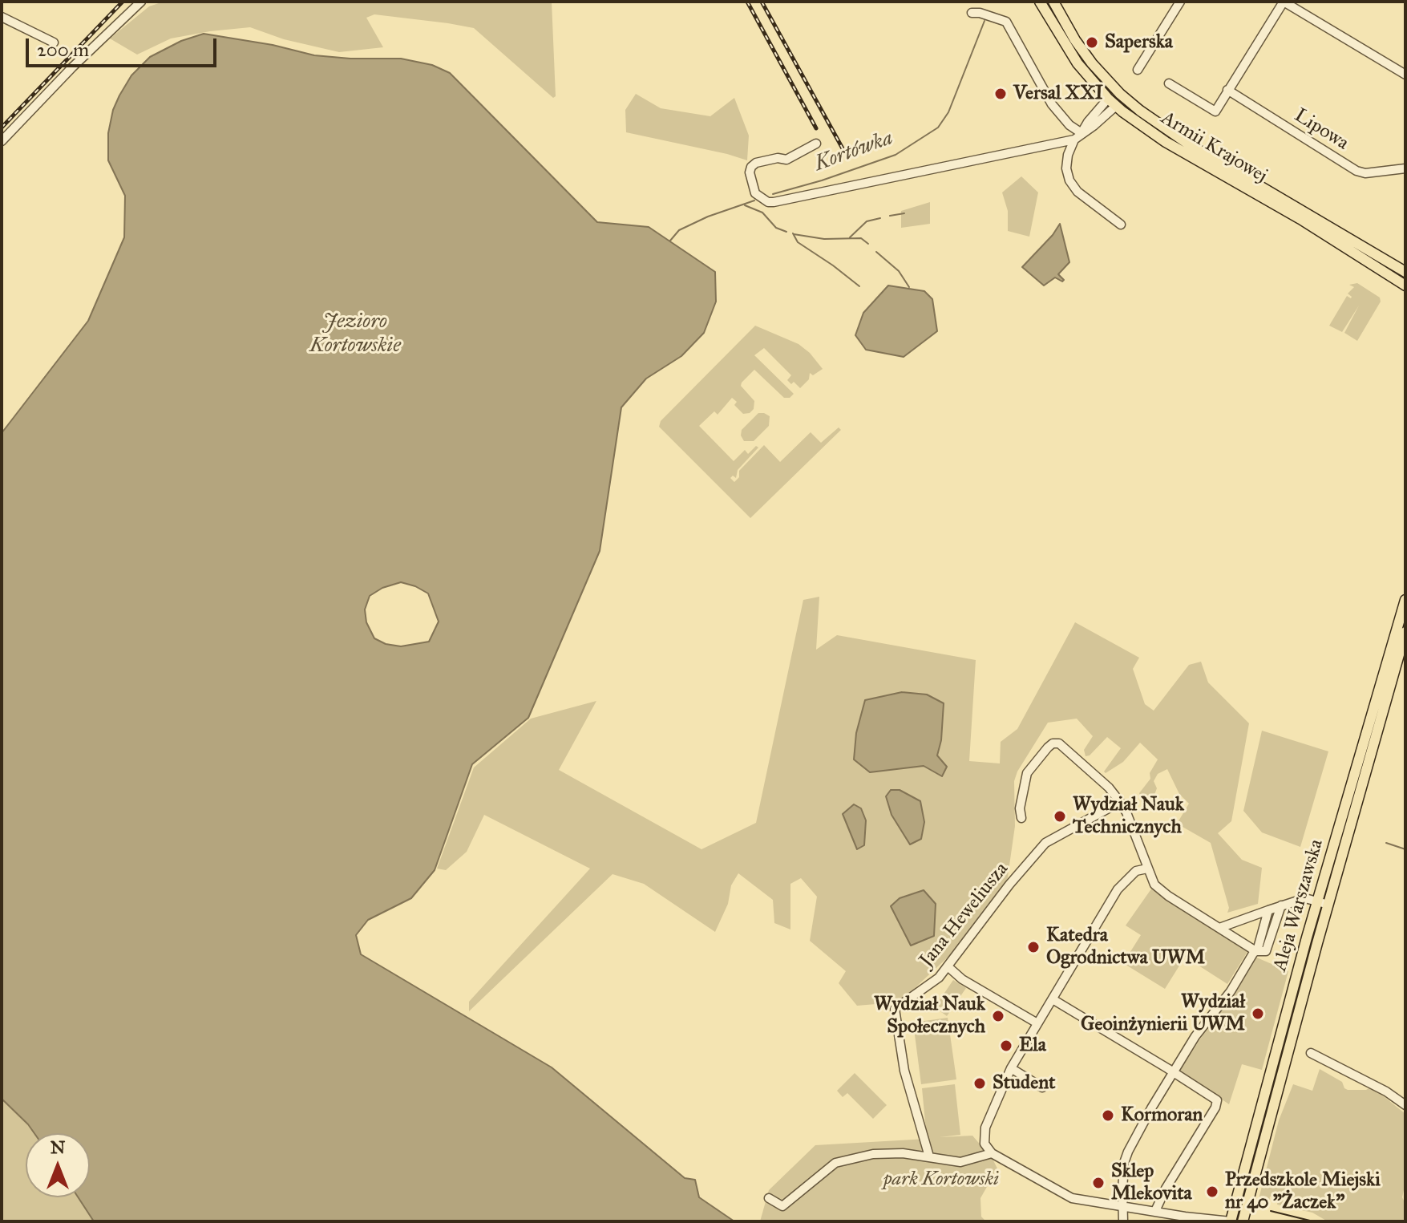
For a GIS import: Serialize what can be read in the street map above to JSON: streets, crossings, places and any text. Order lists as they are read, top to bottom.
{
  "streets": {
    "main road": ["Armii Krajowej", "Aleja Warszawska"],
    "street": ["Lipowa", "Jana Heweliusza"]
  },
  "water": ["Kortówka", "Jezioro Kortowskie"],
  "parks": ["park Kortowski"],
  "places": [
    "Saperska",
    "Versal XXI",
    "Wydział Nauk Technicznych",
    "Katedra Ogrodnictwa UWM",
    "Wydział Geoinżynierii UWM",
    "Wydział Nauk Społecznych",
    "Ela",
    "Student",
    "Kormoran",
    "Sklep Mlekovita",
    "Przedszkole Miejski nr 40 \"Żaczek\""
  ],
  "scale_bar": "200 m",
  "north": "top"
}
